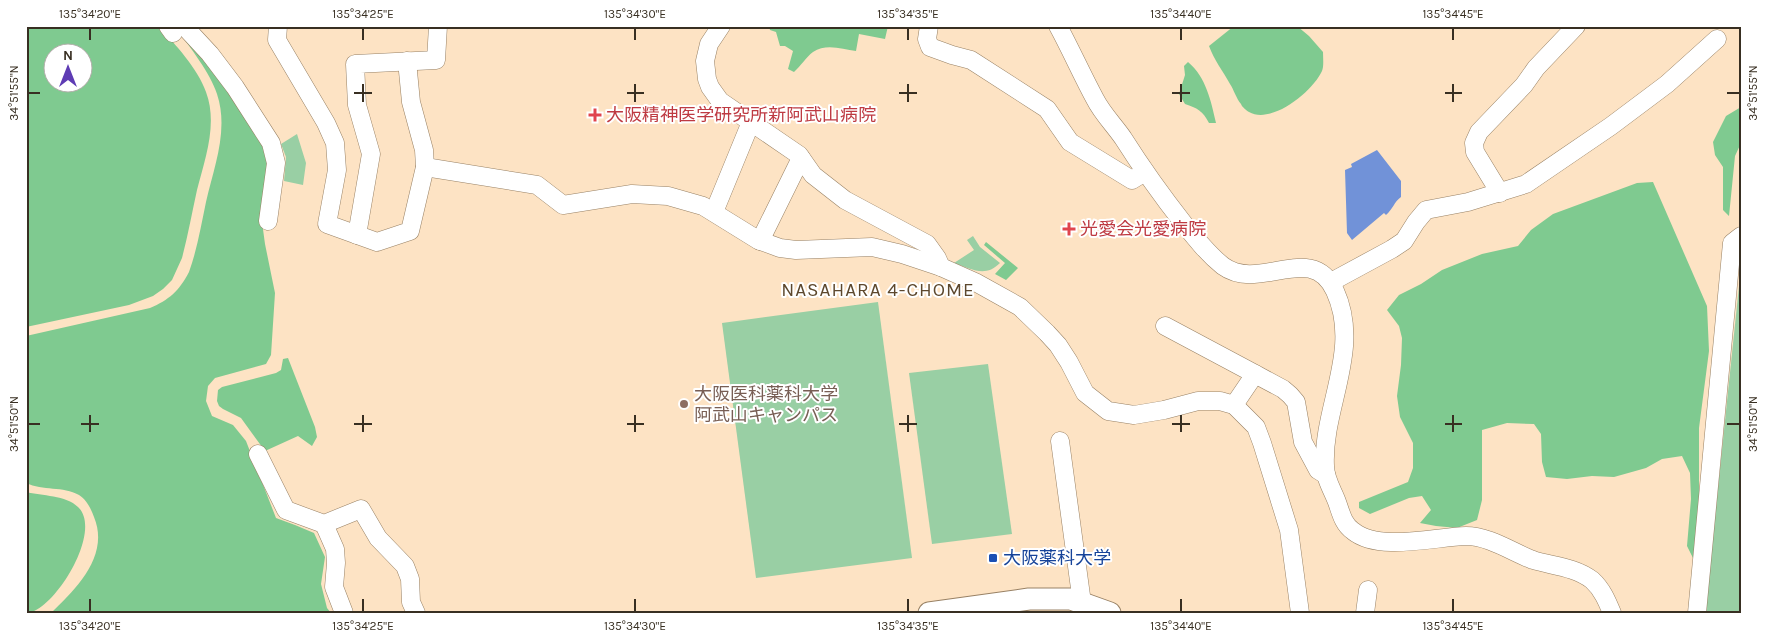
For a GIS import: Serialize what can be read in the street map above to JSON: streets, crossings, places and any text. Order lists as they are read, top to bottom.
{
  "districts": ["NASAHARA 4-CHOME"],
  "places": {
    "health": ["大阪精神医学研究所新阿武山病院", "光愛会光愛病院"],
    "other": ["大阪医科薬科大学 阿武山キャンパス"],
    "transit": ["大阪薬科大学"]
  },
  "north": "top",
  "coordinates": [
    "135°34'20\"E",
    "135°34'25\"E",
    "135°34'30\"E",
    "135°34'35\"E",
    "135°34'40\"E",
    "135°34'45\"E",
    "34°51'55\"N",
    "34°51'50\"N"
  ]
}
